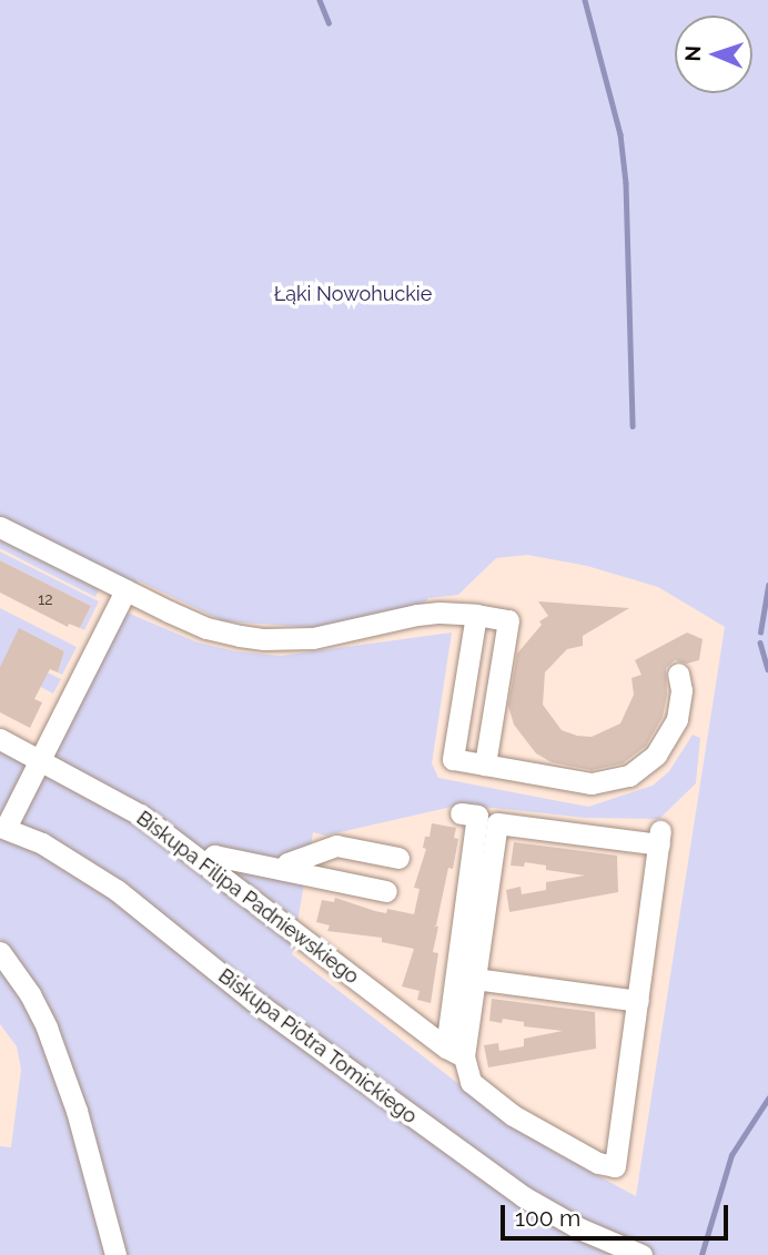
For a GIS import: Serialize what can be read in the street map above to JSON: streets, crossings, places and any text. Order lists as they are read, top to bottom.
{
  "streets": {
    "street": ["Biskupa Filipa Padniewskiego", "Biskupa Piotra Tomickiego"]
  },
  "parks": ["Łąki Nowohuckie"],
  "house_numbers": ["12"],
  "scale_bar": "100 m",
  "north": "left"
}
